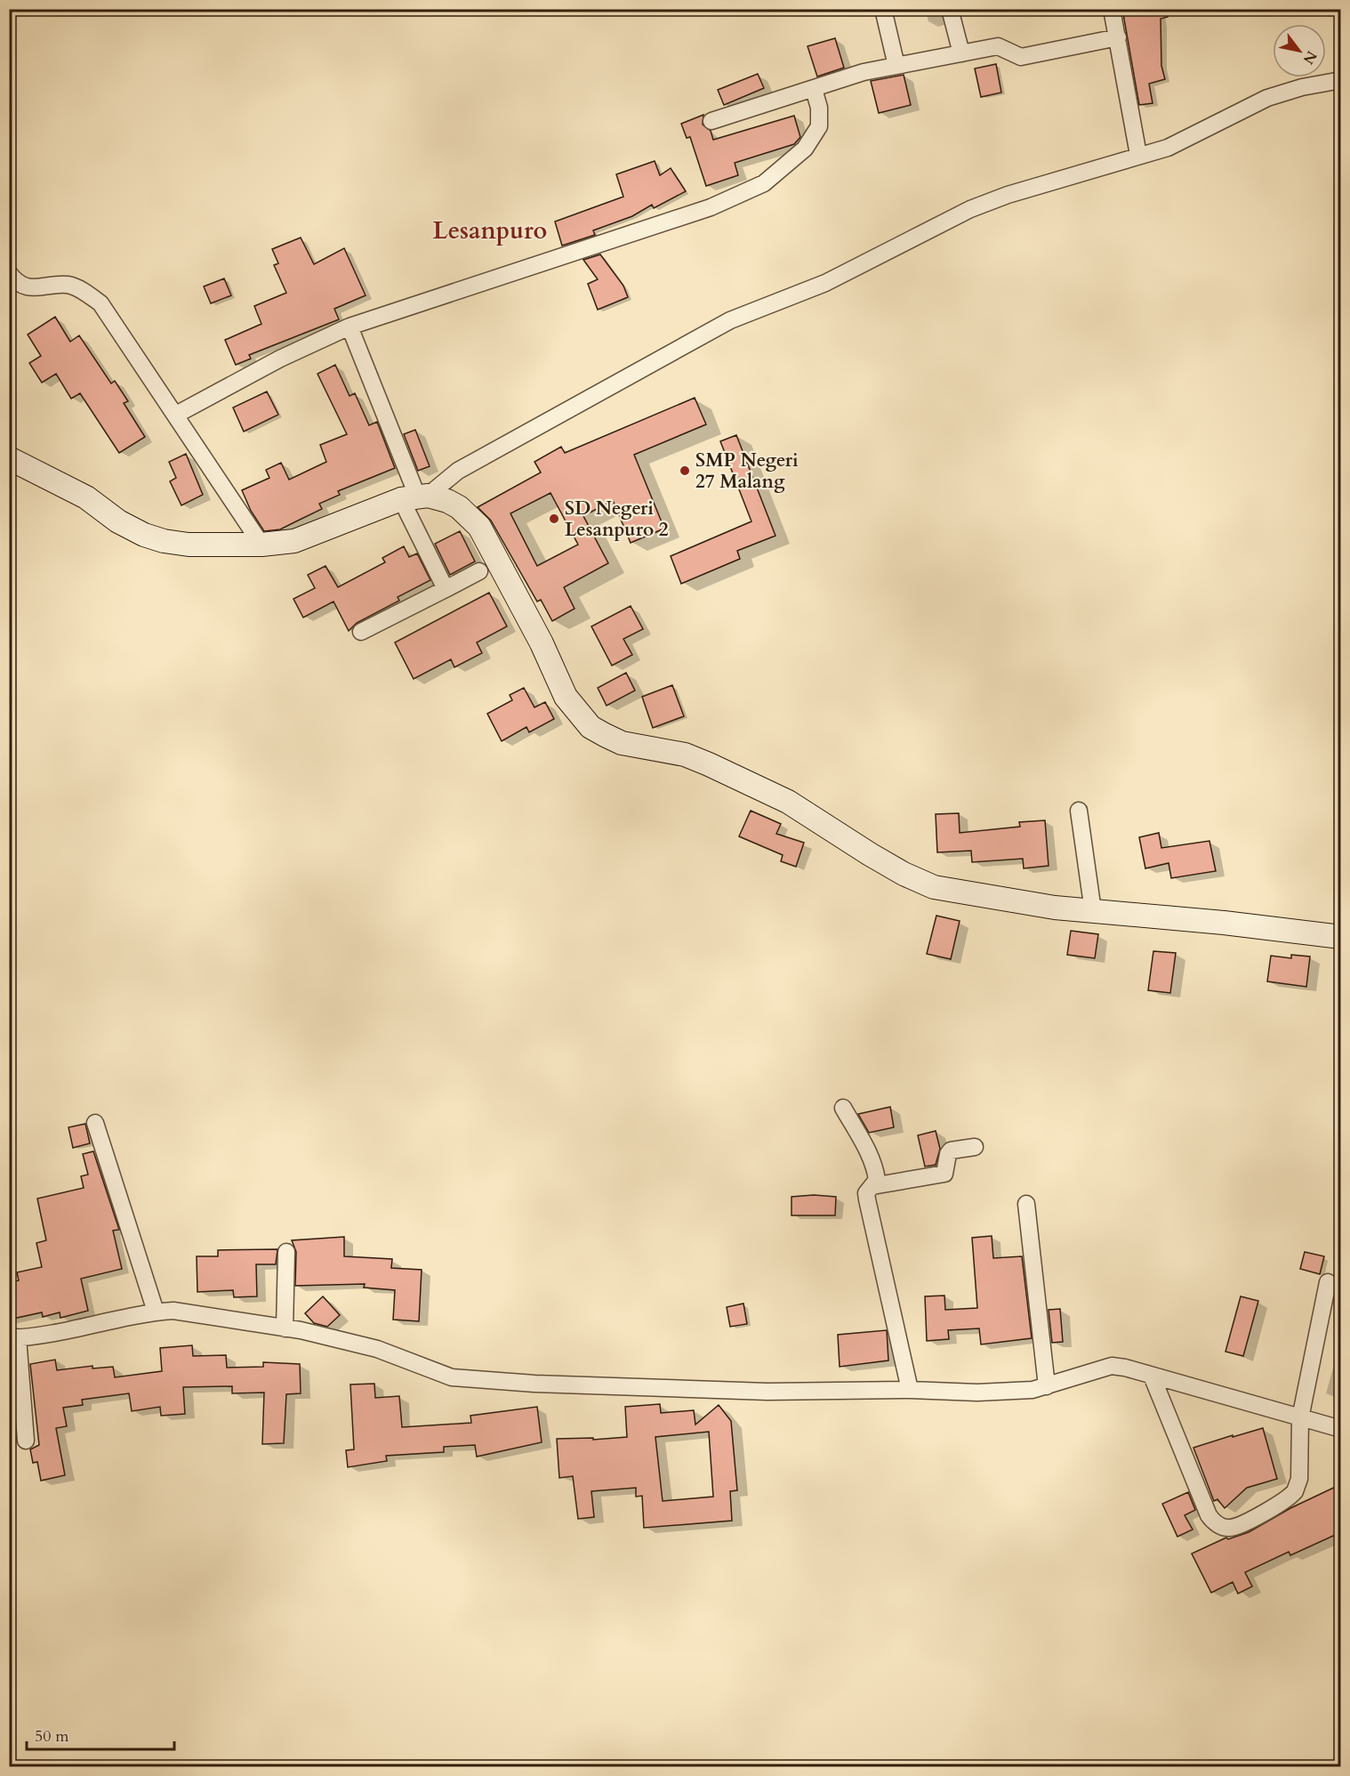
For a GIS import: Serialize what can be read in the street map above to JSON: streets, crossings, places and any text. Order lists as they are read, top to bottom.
{
  "districts": ["Lesanpuro"],
  "places": ["SMP Negeri 27 Malang", "SD Negeri Lesanpuro 2"],
  "scale_bar": "50 m",
  "north": "bottom right"
}
